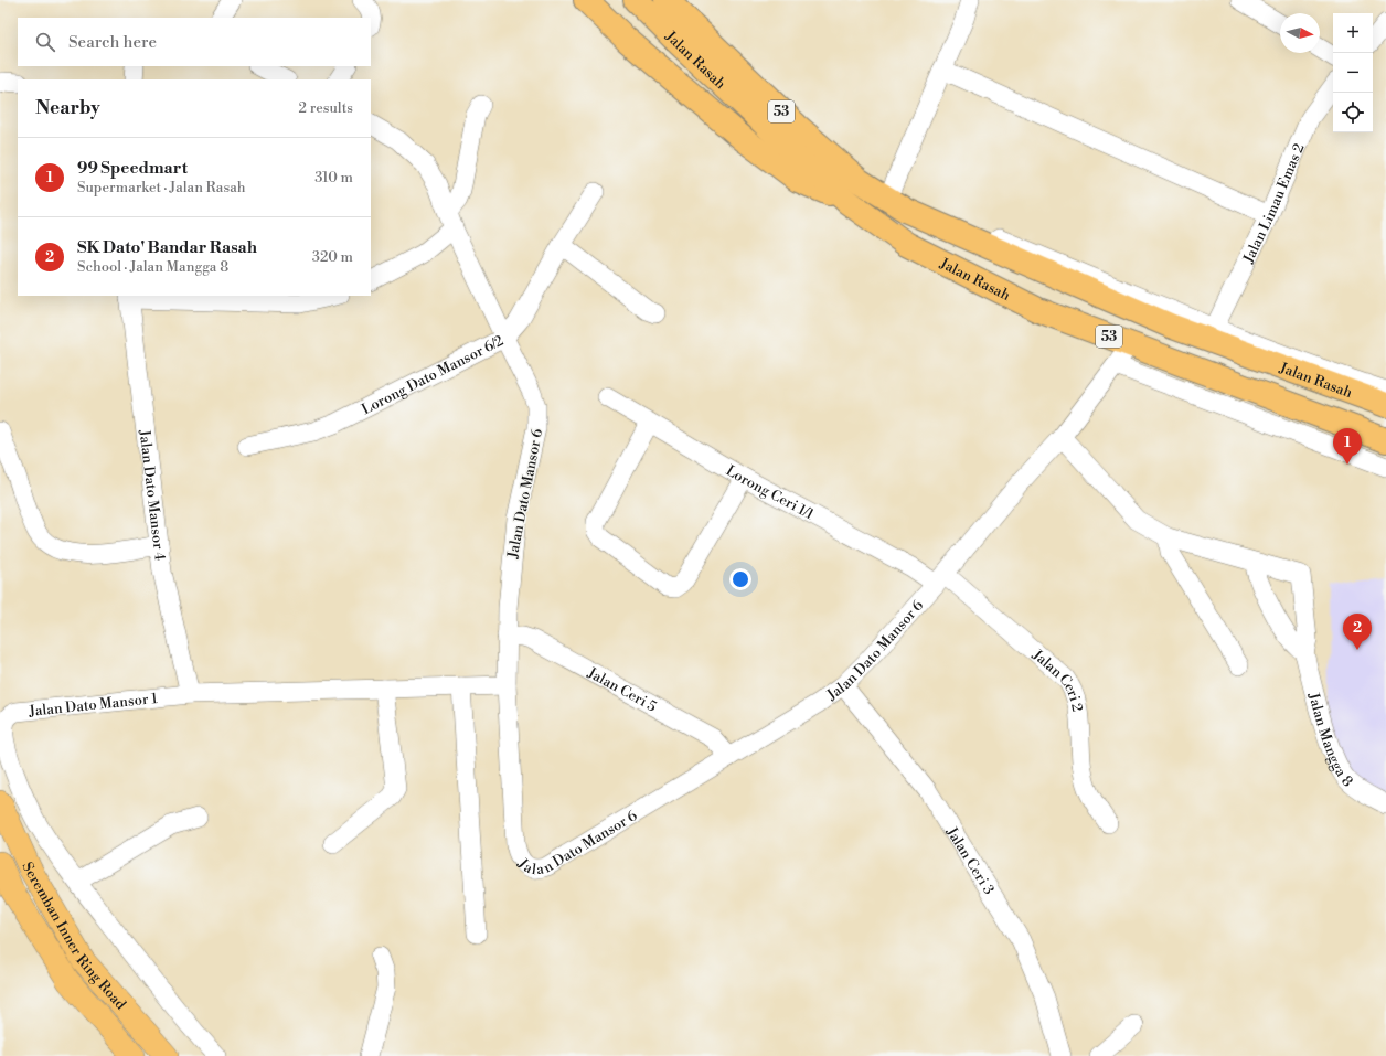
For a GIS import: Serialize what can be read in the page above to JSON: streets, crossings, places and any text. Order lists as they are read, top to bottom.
{
  "streets": {
    "highway": ["Jalan Rasah", "53"],
    "main road": ["Seremban Inner Ring Road"],
    "street": [
      "Jalan Limau Emas 2",
      "Lorong Dato Mansor 6/2",
      "Lorong Ceri 1/1",
      "Jalan Dato Mansor 6",
      "Jalan Dato Mansor 4",
      "Jalan Ceri 2",
      "Jalan Ceri 5",
      "Jalan Dato Mansor 1",
      "Jalan Mangga 8",
      "Jalan Ceri 3"
    ]
  },
  "crossings": [
    ["Jalan Rasah", "Jalan Dato Mansor 6"],
    ["Lorong Dato Mansor 6/2", "Jalan Dato Mansor 6"],
    ["Lorong Ceri 1/1", "Jalan Dato Mansor 6"],
    ["Lorong Ceri 1/1", "Jalan Ceri 2"],
    ["Jalan Dato Mansor 6", "Jalan Ceri 2"],
    ["Jalan Dato Mansor 6", "Jalan Ceri 5"],
    ["Jalan Dato Mansor 6", "Jalan Dato Mansor 1"],
    ["Jalan Dato Mansor 6", "Jalan Ceri 3"],
    ["Jalan Dato Mansor 4", "Jalan Dato Mansor 1"]
  ],
  "north": "right",
  "page": {
    "map_buttons": ["+", "−"],
    "search": "Search here",
    "heading": ["Nearby", "2 results"],
    "list": [
      {
        "mark": "1",
        "name": "99 Speedmart",
        "note": "Supermarket · Jalan Rasah",
        "value": "310 m"
      },
      {
        "mark": "2",
        "name": "SK Dato' Bandar Rasah",
        "note": "School · Jalan Mangga 8",
        "value": "320 m"
      }
    ],
    "pins": ["1", "2"]
  }
}
